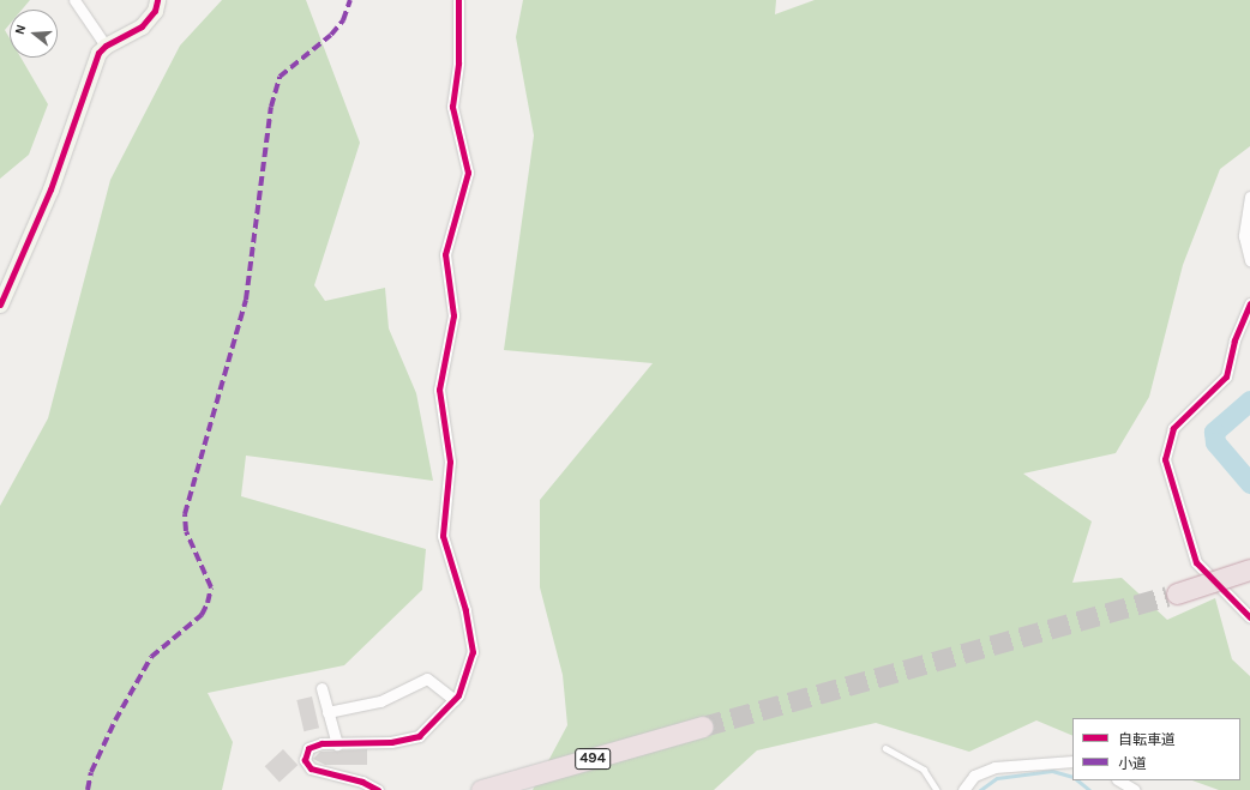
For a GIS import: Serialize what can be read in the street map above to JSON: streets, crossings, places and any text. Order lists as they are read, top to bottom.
{
  "streets": {
    "highway": ["494"]
  },
  "legend": ["自転車道", "小道"],
  "north": "left"
}
